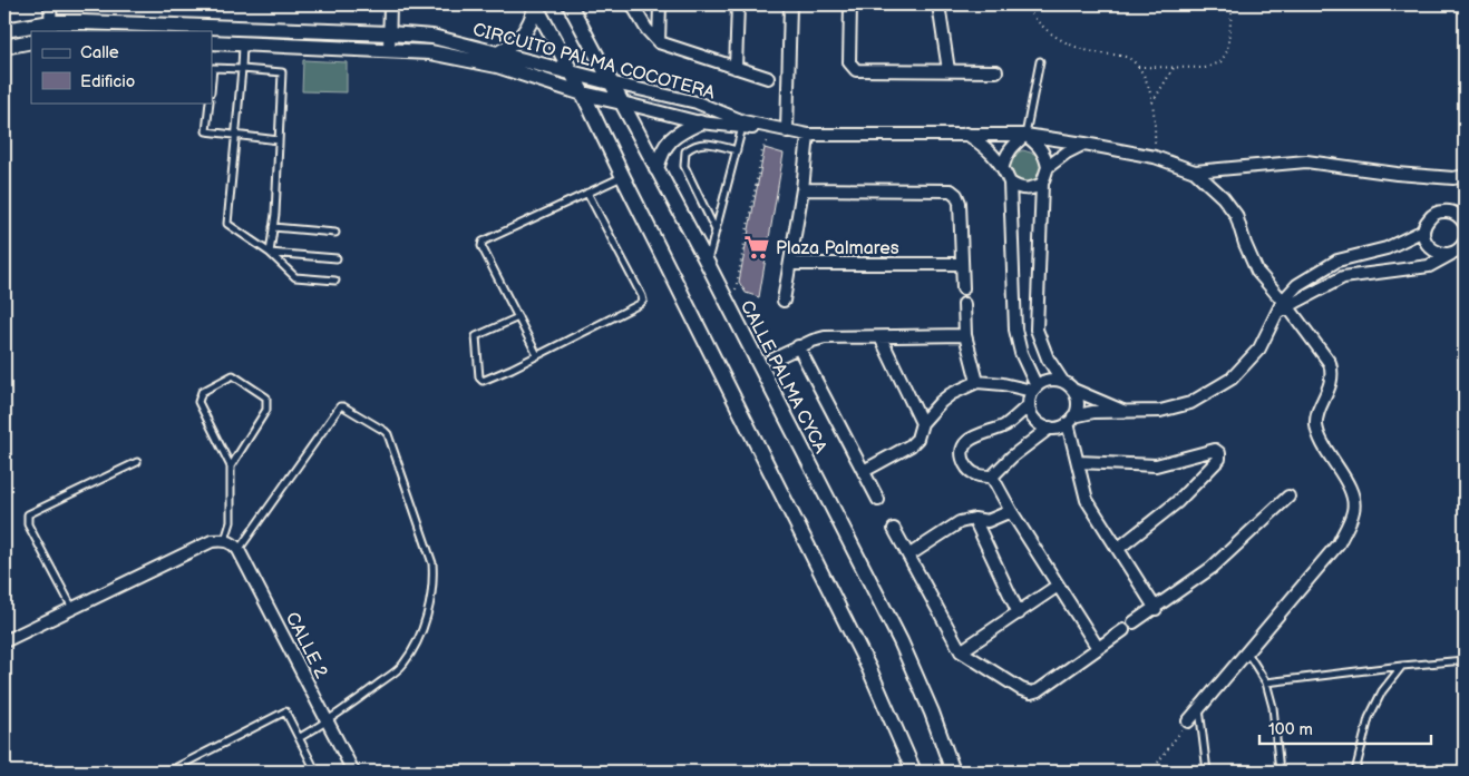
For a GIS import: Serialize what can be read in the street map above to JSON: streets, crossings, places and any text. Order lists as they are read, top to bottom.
{
  "streets": {
    "street": ["CIRCUITO PALMA COCOTERA", "CALLE PALMA CYCA", "CALLE 2"]
  },
  "crossings": [
    ["CIRCUITO PALMA COCOTERA", "CALLE PALMA CYCA"]
  ],
  "places": {
    "supermarket": ["Plaza Palmares"]
  },
  "legend": ["Calle", "Edificio"],
  "scale_bar": "100 m"
}
